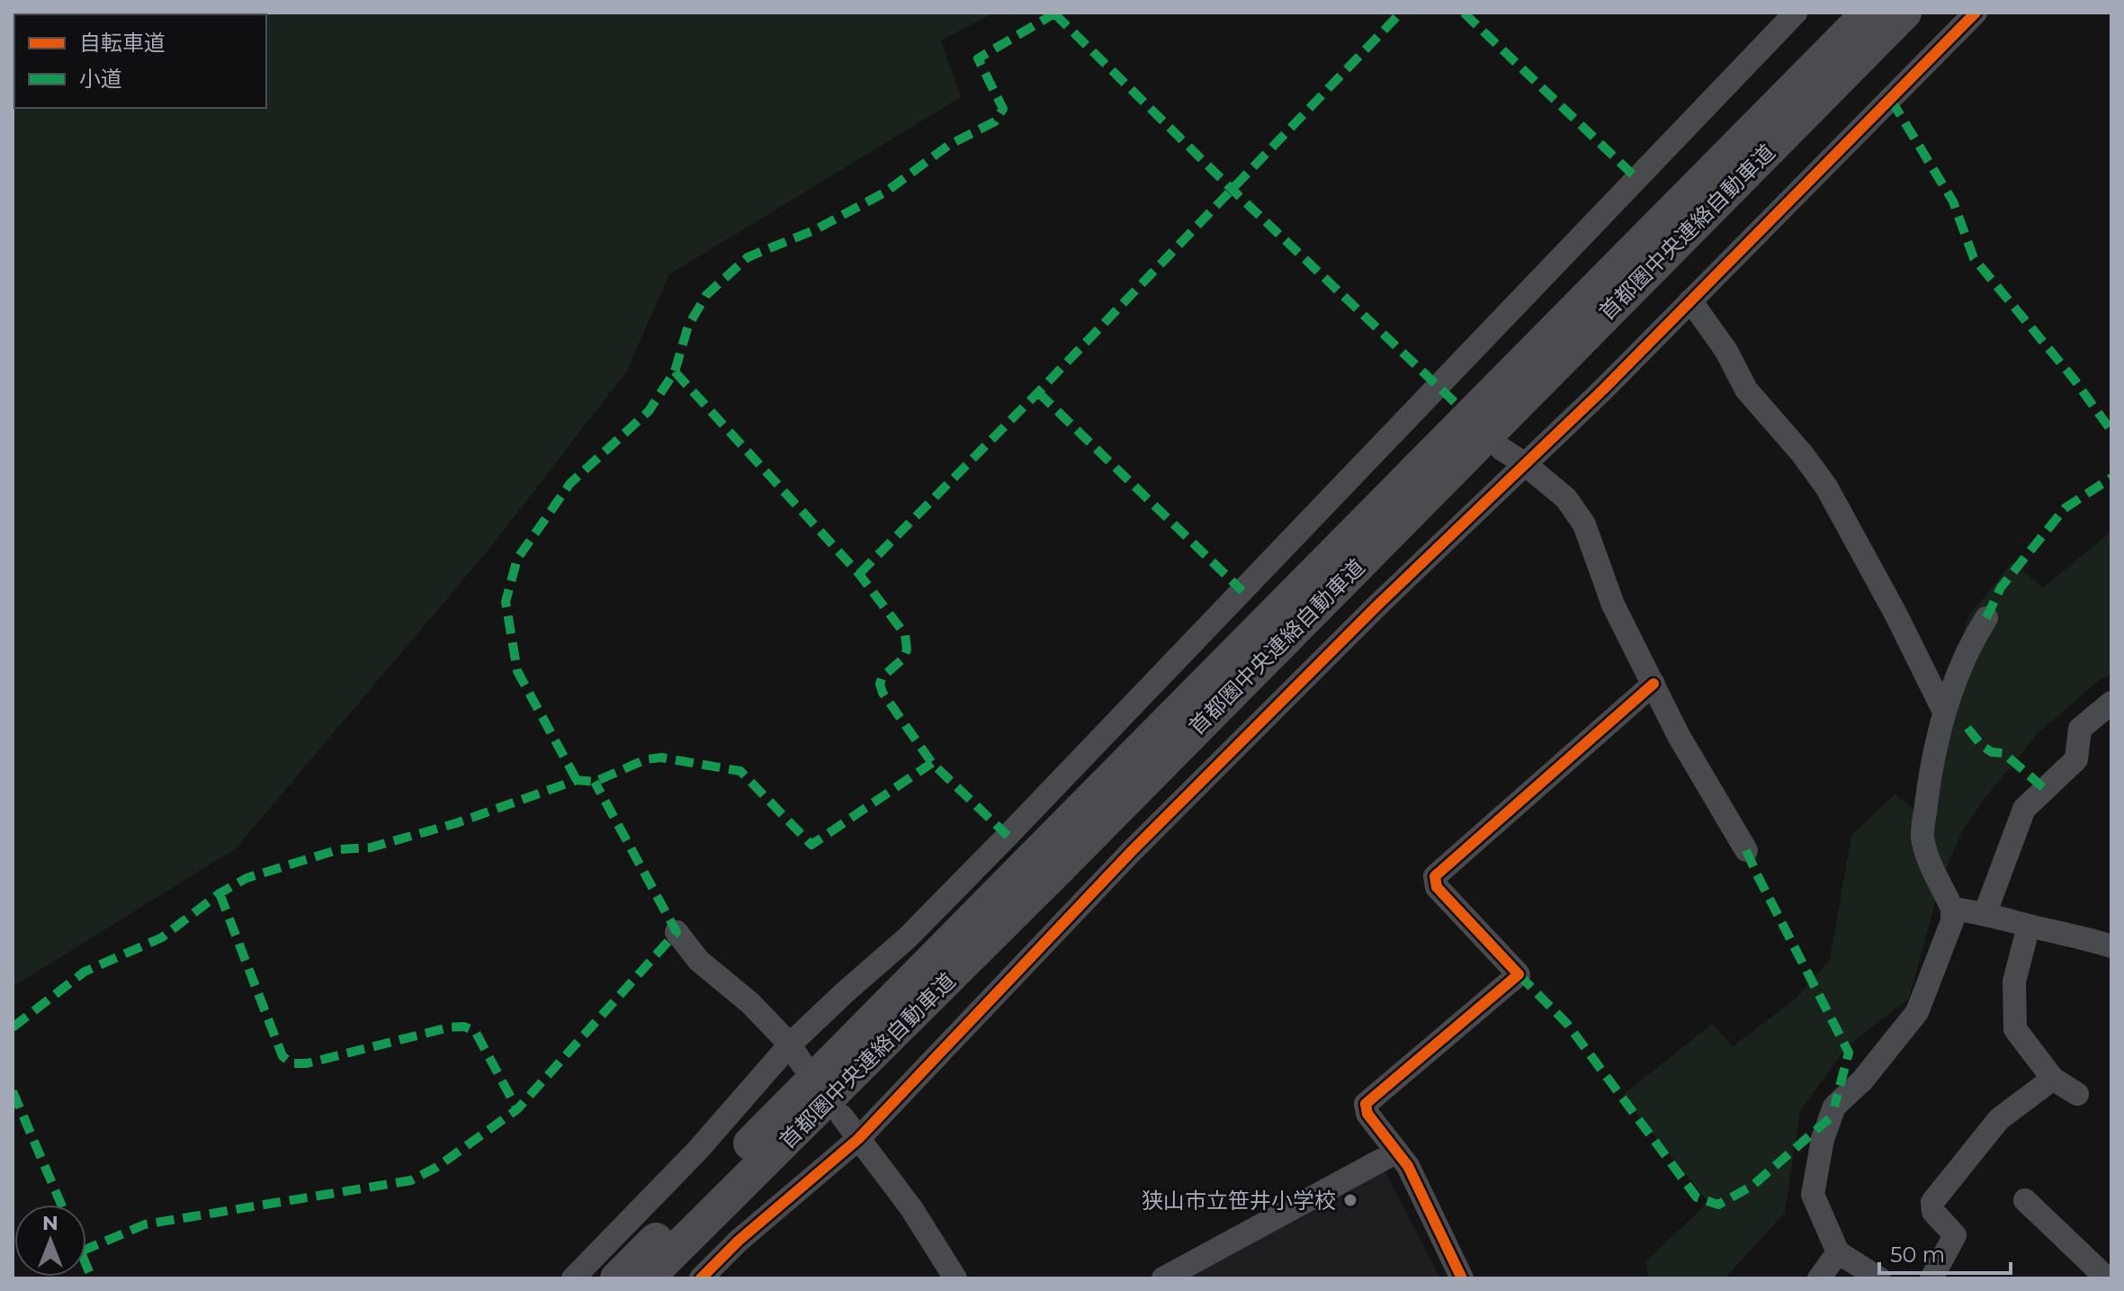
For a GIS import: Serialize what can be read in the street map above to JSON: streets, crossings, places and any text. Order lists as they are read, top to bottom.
{
  "streets": {
    "highway": ["首都圏中央連絡自動車道"]
  },
  "places": ["狭山市立笹井小学校"],
  "legend": ["自転車道", "小道"],
  "scale_bar": "50 m",
  "north": "top"
}
